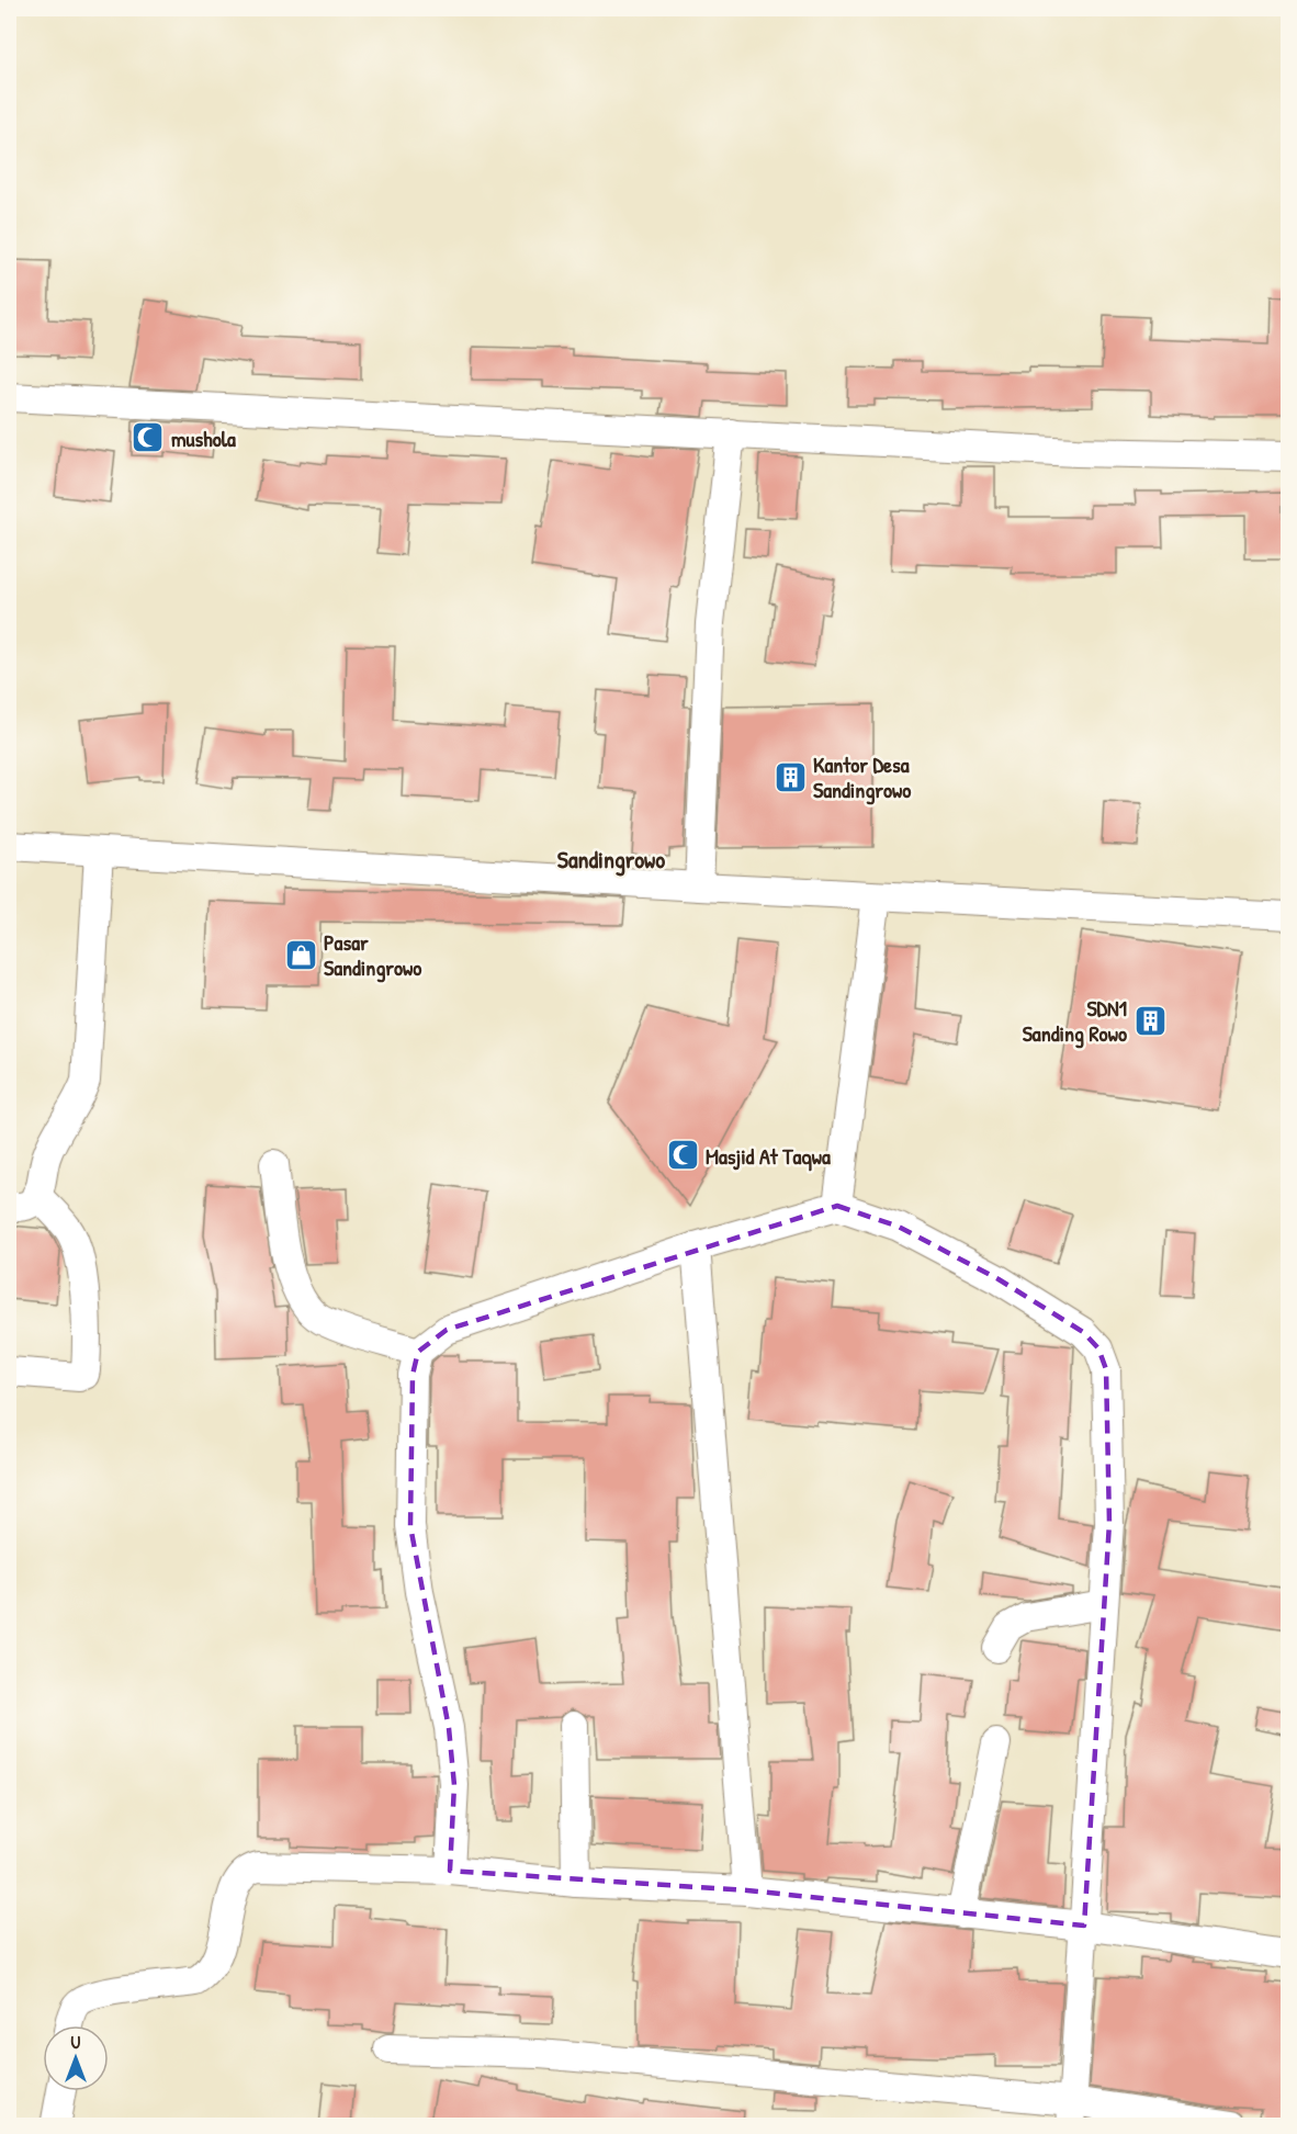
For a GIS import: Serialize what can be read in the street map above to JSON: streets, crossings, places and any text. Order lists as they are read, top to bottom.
{
  "districts": ["Sandingrowo"],
  "places": {
    "mosque": ["mushola", "Masjid At Taqwa"],
    "building": ["Kantor Desa Sandingrowo", "SDN1 Sanding Rowo"],
    "shop": ["Pasar Sandingrowo"]
  },
  "north": "top"
}
